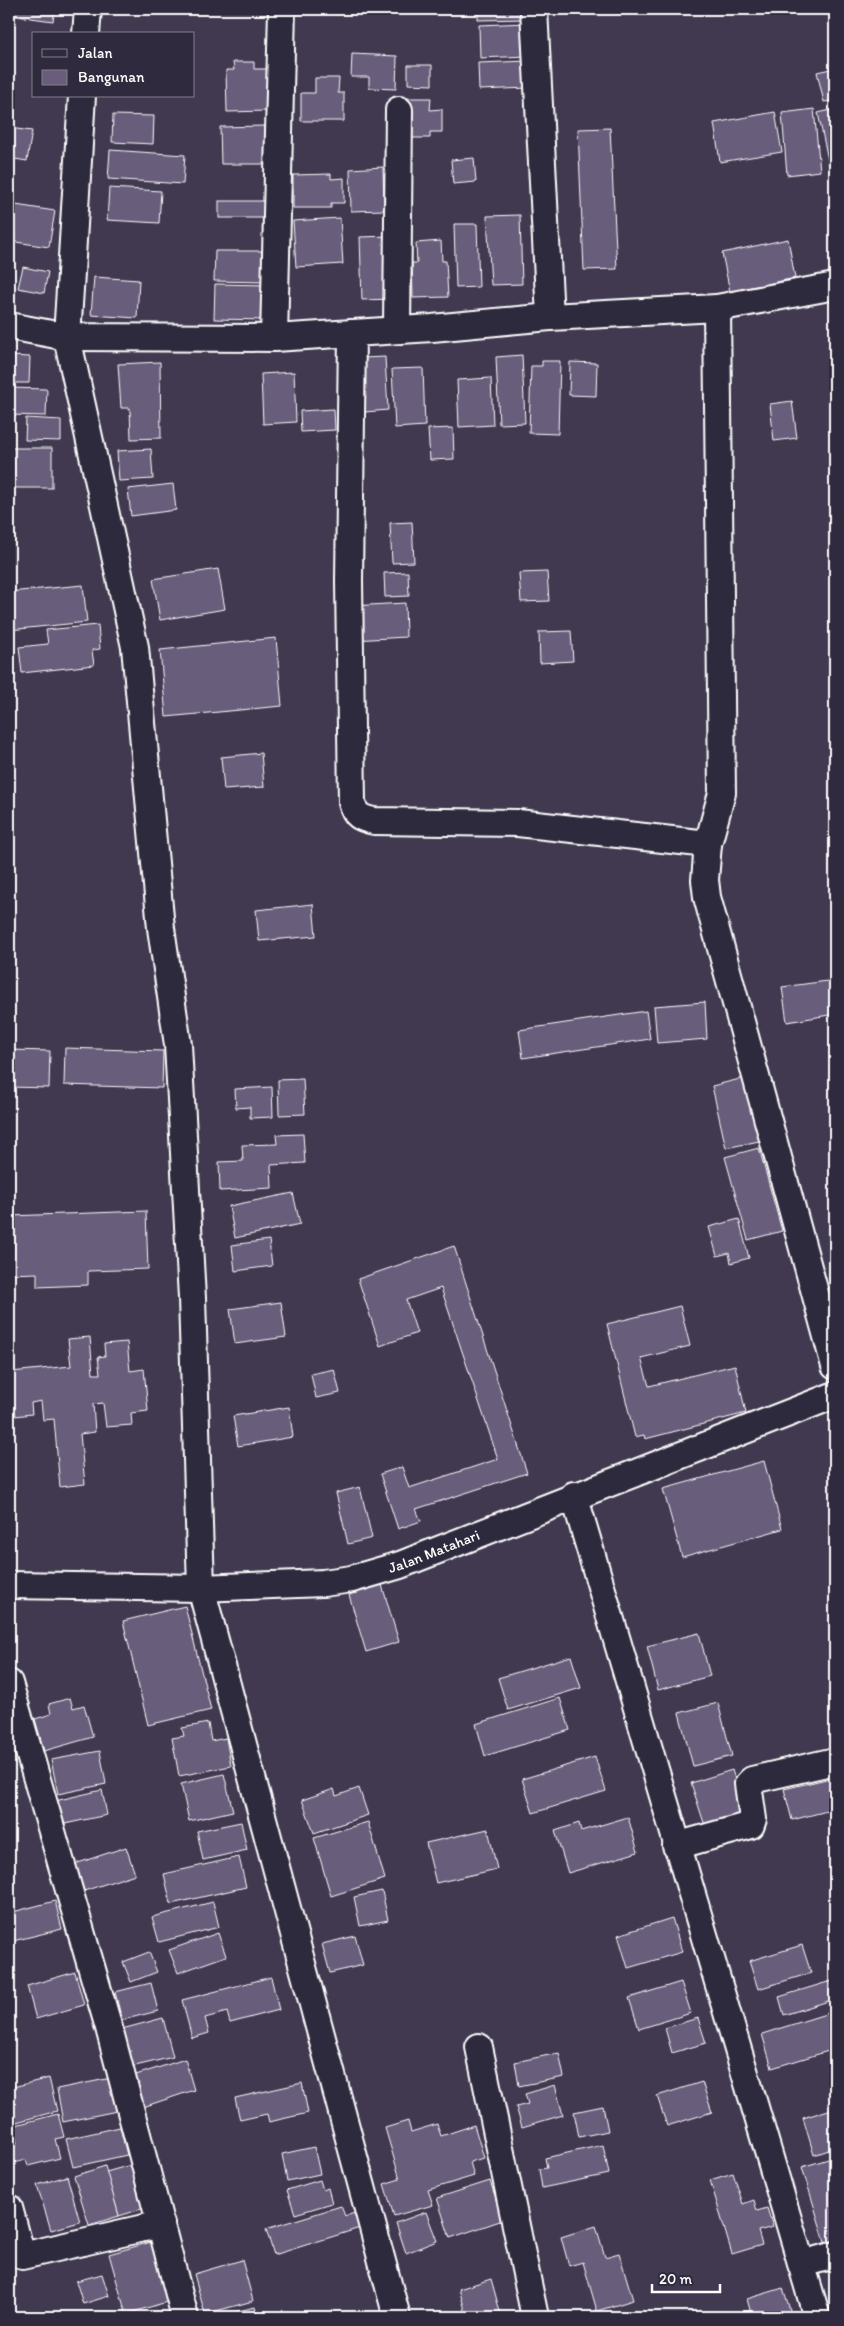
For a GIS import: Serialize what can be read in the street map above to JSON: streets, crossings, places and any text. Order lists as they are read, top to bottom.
{
  "streets": {
    "street": ["Jalan Matahari"]
  },
  "legend": ["Jalan", "Bangunan"],
  "scale_bar": "20 m"
}
